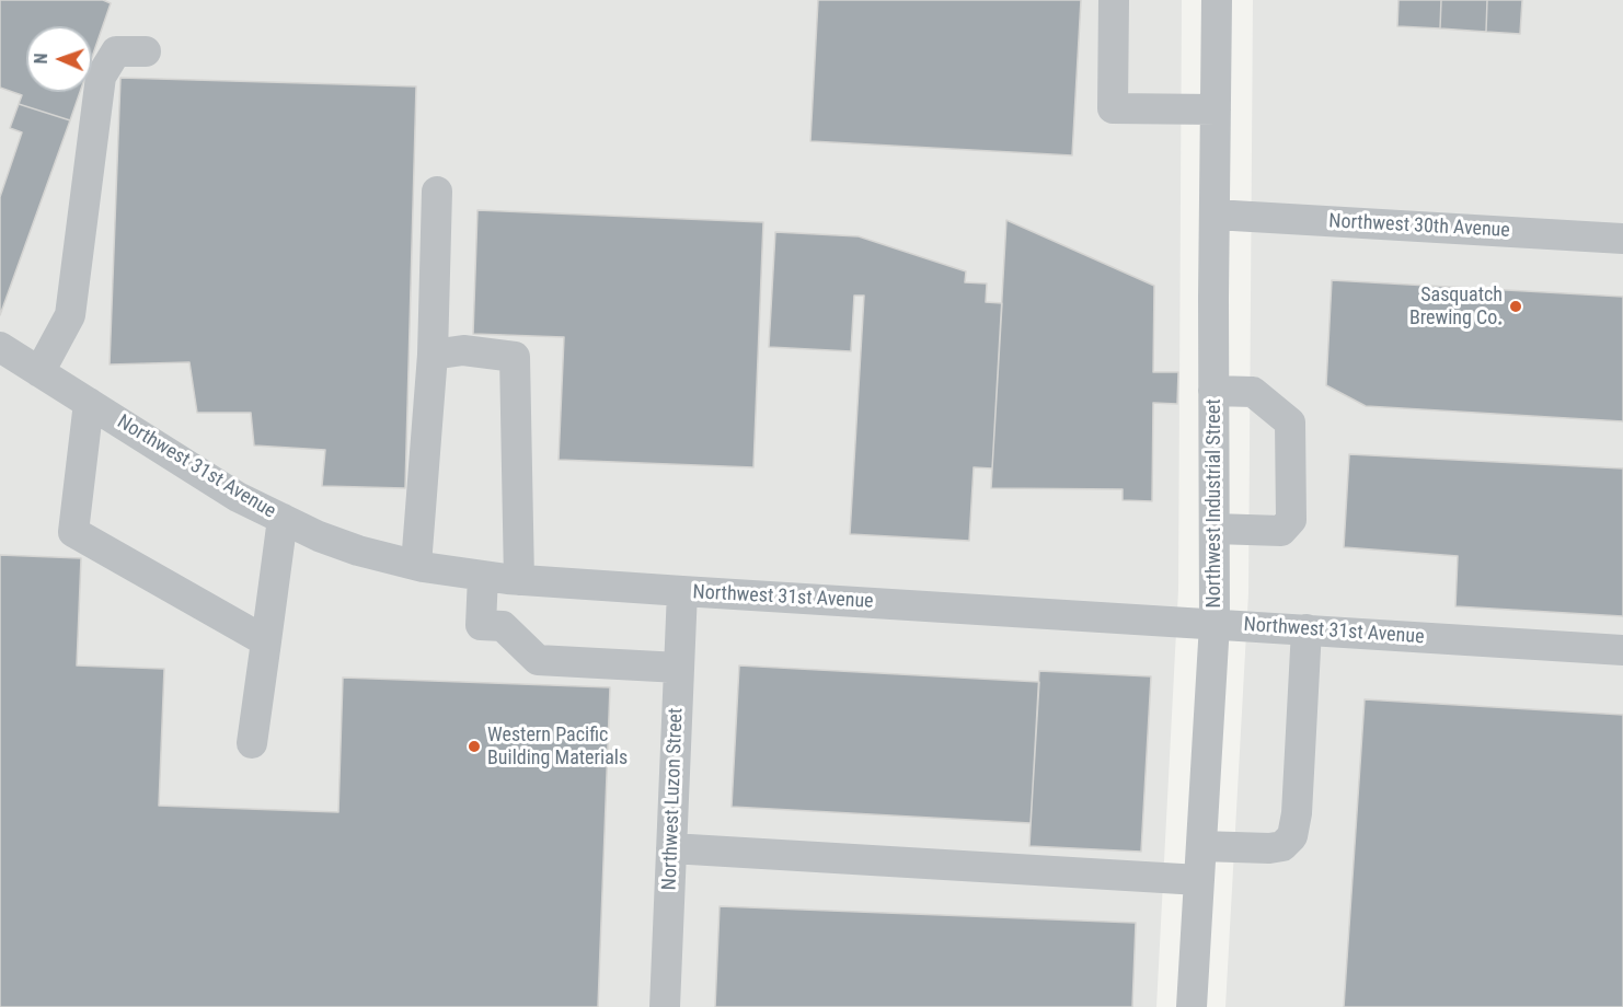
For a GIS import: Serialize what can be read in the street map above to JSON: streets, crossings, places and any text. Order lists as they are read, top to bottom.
{
  "streets": {
    "street": [
      "Northwest 30th Avenue",
      "Northwest 31st Avenue",
      "Northwest Industrial Street",
      "Northwest Luzon Street"
    ]
  },
  "crossings": [
    ["Northwest 30th Avenue", "Northwest Industrial Street"],
    ["Northwest 31st Avenue", "Northwest Industrial Street"],
    ["Northwest 31st Avenue", "Northwest Luzon Street"]
  ],
  "places": ["Sasquatch Brewing Co.", "Western Pacific Building Materials"],
  "north": "left"
}
